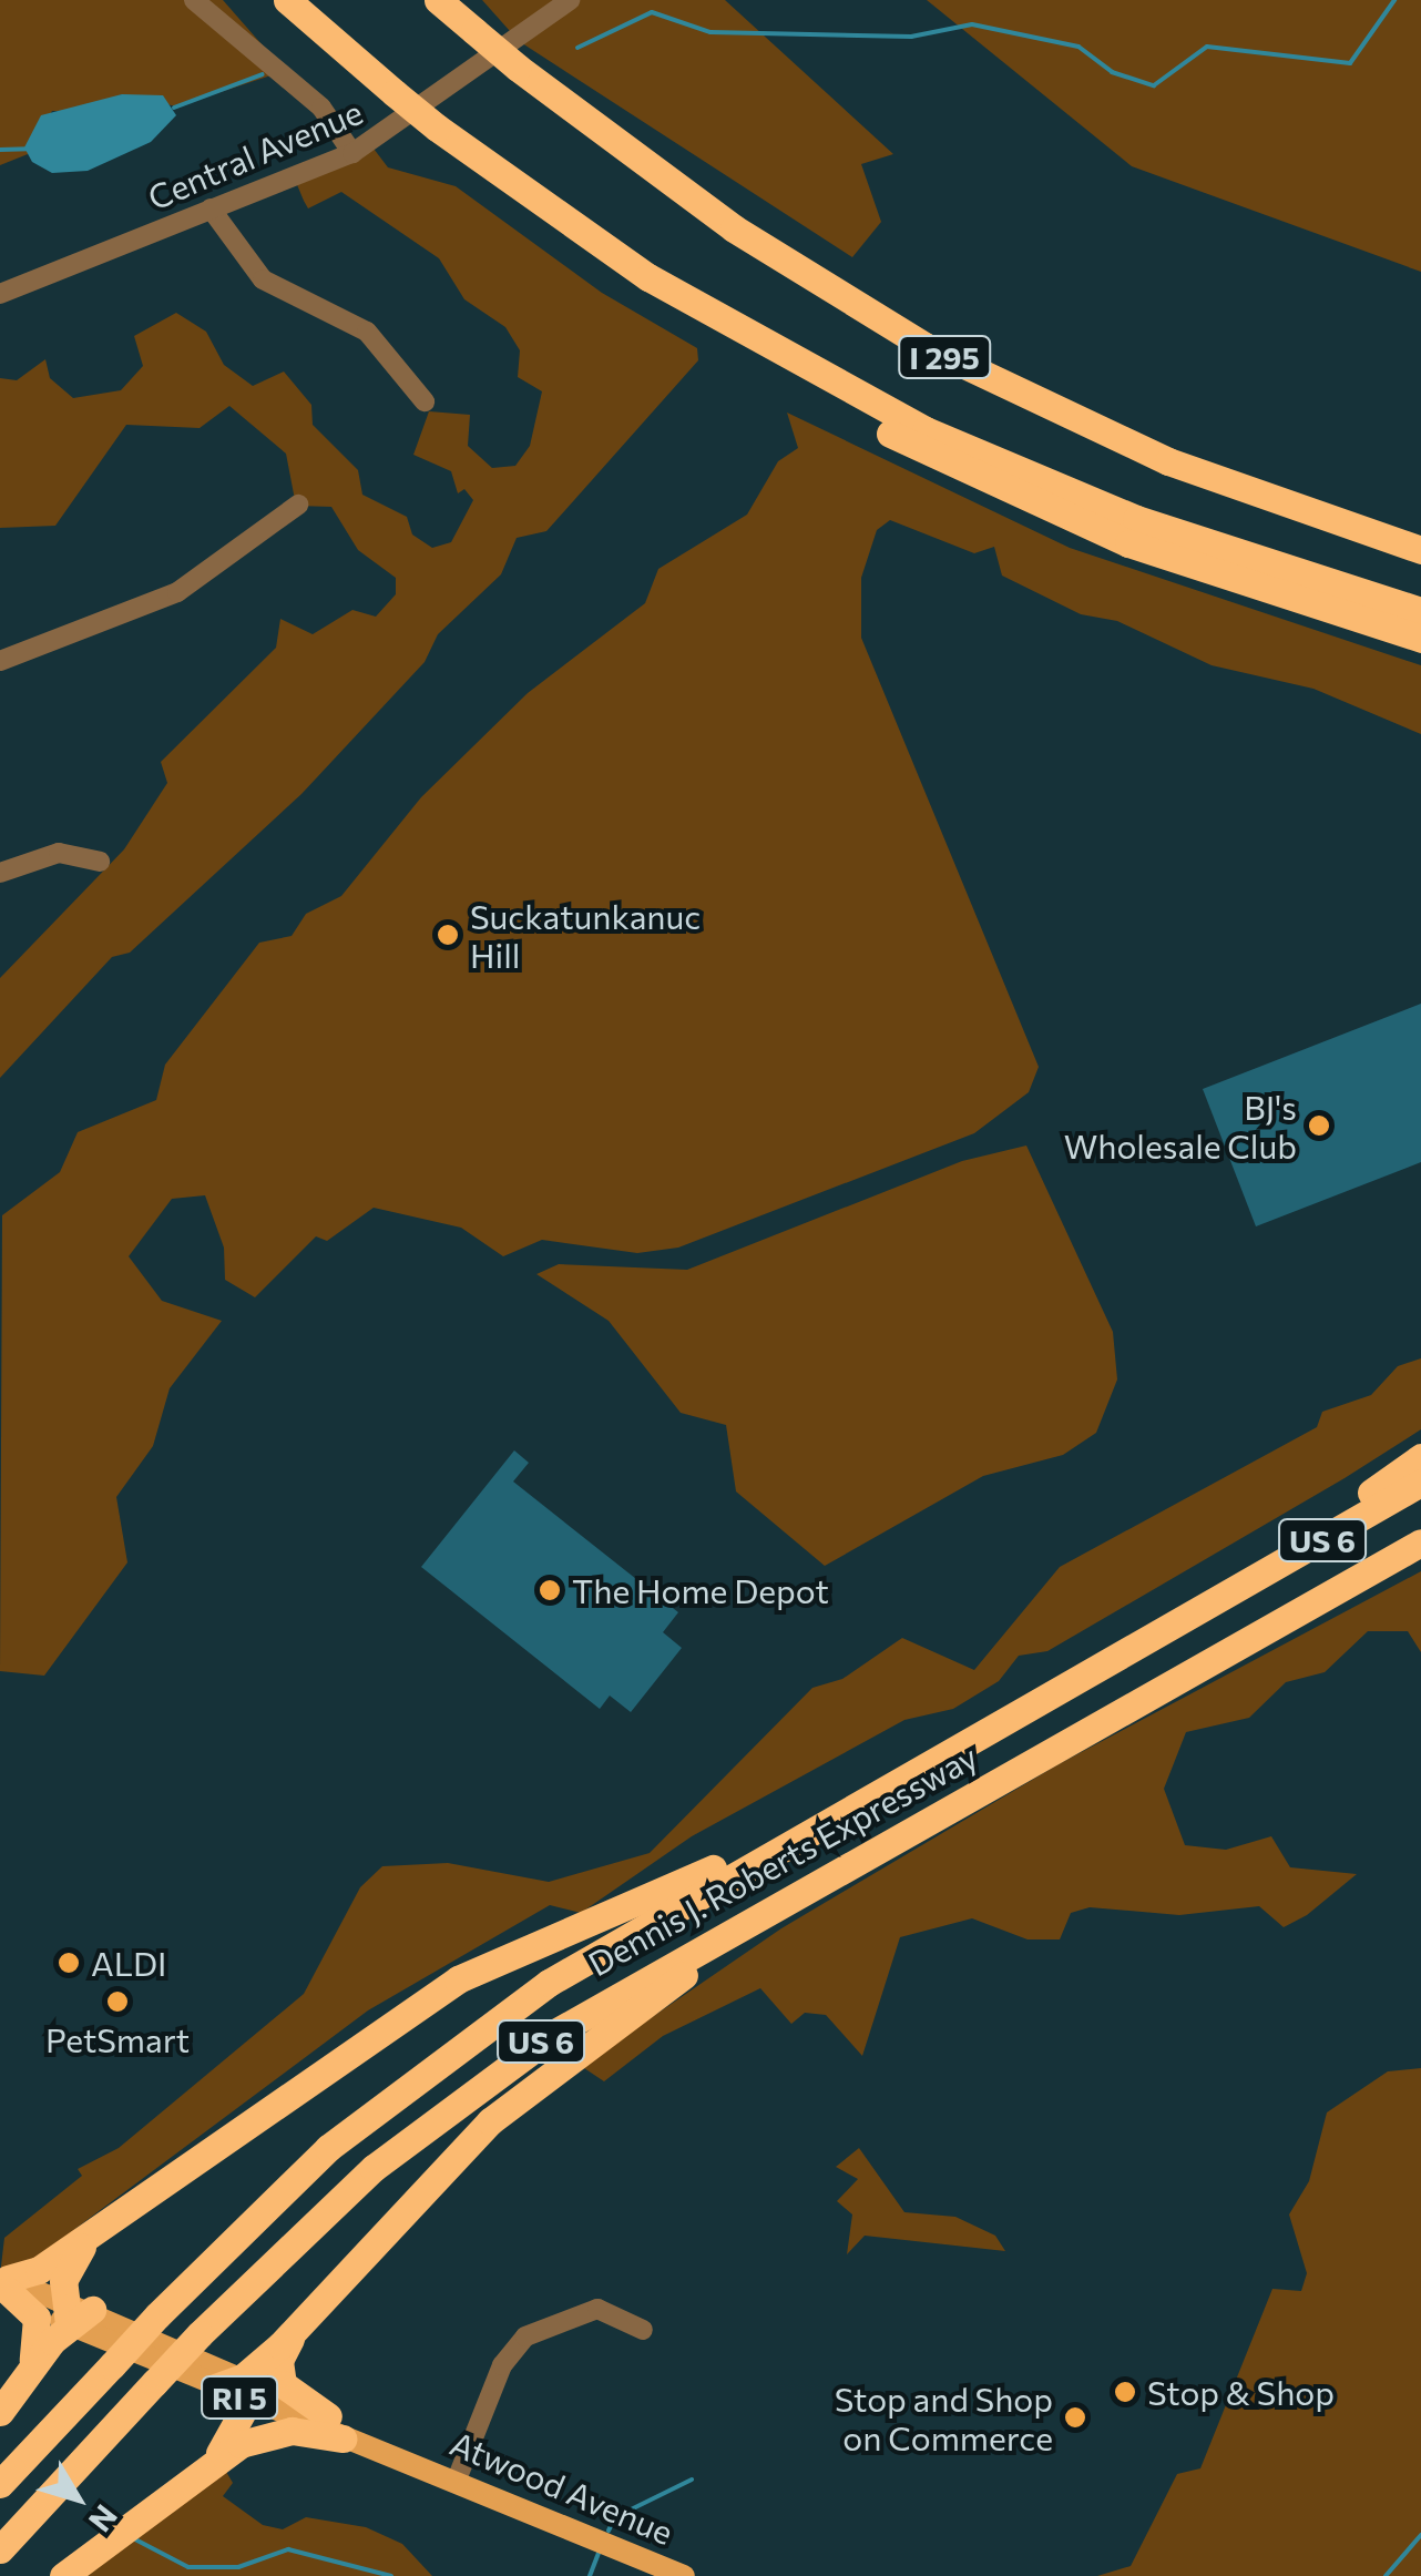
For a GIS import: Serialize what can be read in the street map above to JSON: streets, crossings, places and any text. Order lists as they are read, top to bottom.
{
  "streets": {
    "highway": ["I 295", "US 6", "Dennis J. Roberts Expressway"],
    "main road": ["RI 5", "Atwood Avenue"],
    "street": ["Central Avenue"]
  },
  "crossings": [
    ["US 6", "Dennis J. Roberts Expressway"]
  ],
  "places": [
    "Suckatunkanuc Hill",
    "BJ's Wholesale Club",
    "The Home Depot",
    "ALDI",
    "PetSmart",
    "Stop & Shop",
    "Stop and Shop on Commerce"
  ],
  "north": "bottom right"
}
